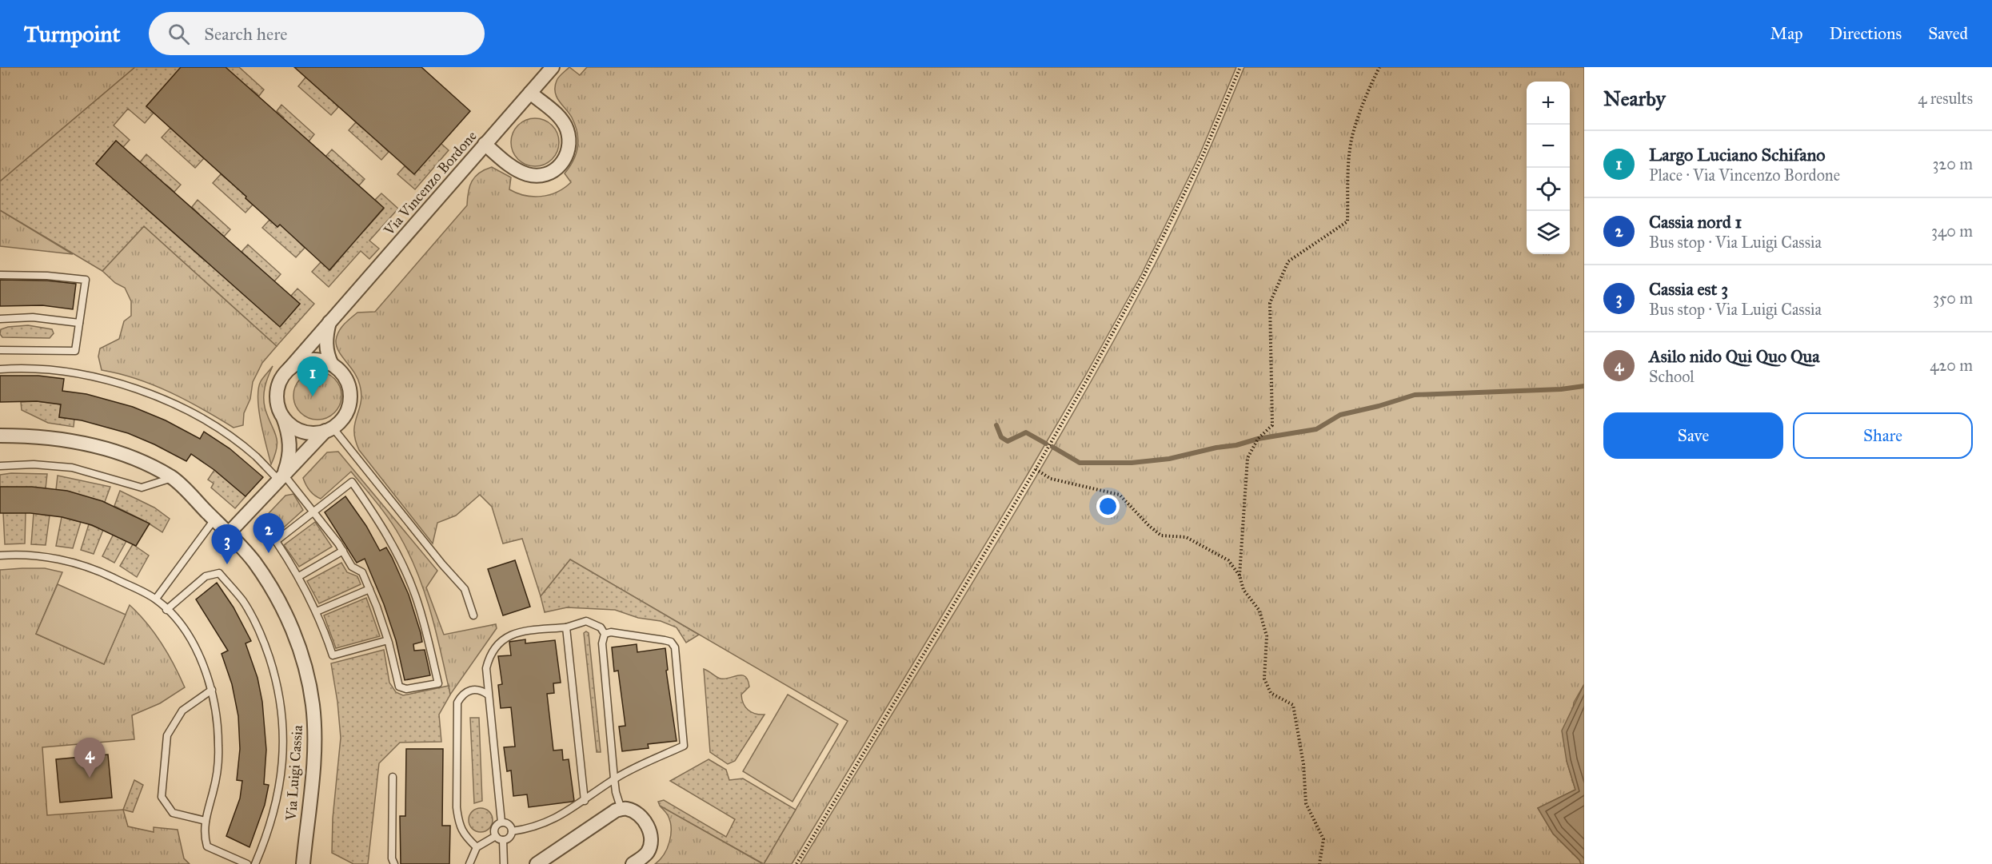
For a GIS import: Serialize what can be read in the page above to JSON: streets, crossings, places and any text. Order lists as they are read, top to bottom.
{
  "streets": {
    "street": ["Via Vincenzo Bordone", "Via Luigi Cassia"]
  },
  "page": {
    "header": "Turnpoint",
    "search": "Search here",
    "nav": ["Map", "Directions", "Saved"],
    "heading": ["Nearby", "4 results"],
    "map_buttons": ["+", "−"],
    "list": [
      {
        "mark": "1",
        "name": "Largo Luciano Schifano",
        "note": "Place · Via Vincenzo Bordone",
        "value": "320 m"
      },
      {
        "mark": "2",
        "name": "Cassia nord 1",
        "note": "Bus stop · Via Luigi Cassia",
        "value": "340 m"
      },
      {
        "mark": "3",
        "name": "Cassia est 3",
        "note": "Bus stop · Via Luigi Cassia",
        "value": "350 m"
      },
      {
        "mark": "4",
        "name": "Asilo nido Qui Quo Qua",
        "note": "School",
        "value": "420 m"
      }
    ],
    "pins": [
      "1",
      "2",
      "3",
      "4"
    ],
    "buttons": ["Save", "Share"]
  }
}
